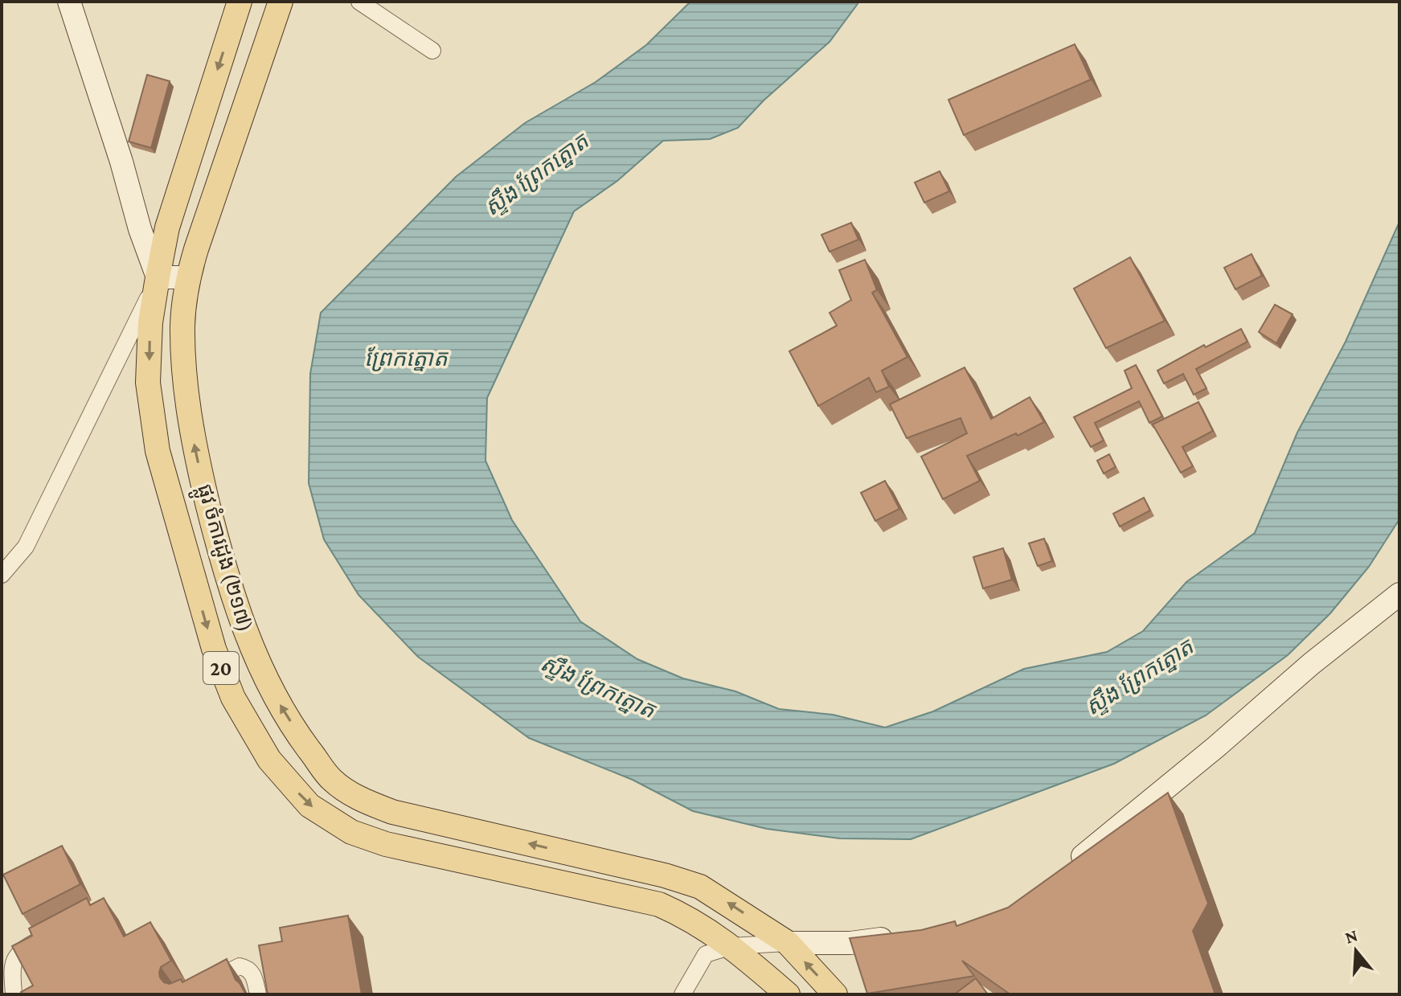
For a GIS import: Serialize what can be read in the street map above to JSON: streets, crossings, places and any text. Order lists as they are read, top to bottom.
{
  "streets": {
    "main road": ["ផ្លូវ ចំការដូង (២១៧)", "20"]
  },
  "water": ["ស្ទឹង ព្រែកត្នោត", "ព្រែកត្នោត"],
  "north": "top"
}
